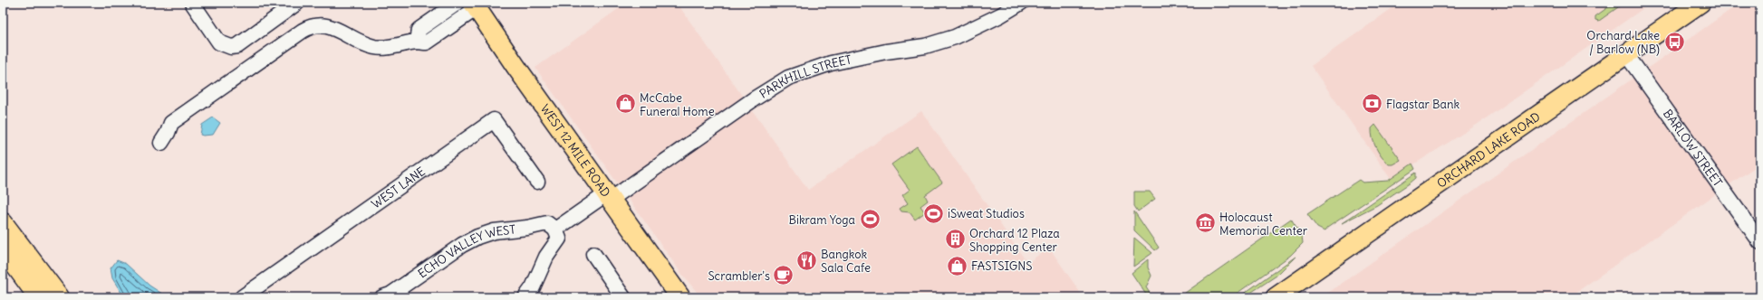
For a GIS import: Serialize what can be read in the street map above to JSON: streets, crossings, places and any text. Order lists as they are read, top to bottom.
{
  "streets": {
    "main road": ["WEST 12 MILE ROAD", "ORCHARD LAKE ROAD"],
    "street": [
      "PARKHILL STREET",
      "BARLOW STREET",
      "WEST LANE",
      "ECHO VALLEY WEST"
    ]
  },
  "crossings": [
    ["PARKHILL STREET", "WEST 12 MILE ROAD"],
    ["PARKHILL STREET", "ECHO VALLEY WEST"],
    ["BARLOW STREET", "ORCHARD LAKE ROAD"]
  ],
  "places": {
    "bus stop": ["Orchard Lake / Barlow (NB)"],
    "shop": ["McCabe Funeral Home", "FASTSIGNS"],
    "bank": ["Flagstar Bank"],
    "sports": ["iSweat Studios", "Bikram Yoga"],
    "museum": ["Holocaust Memorial Center"],
    "building": ["Orchard 12 Plaza Shopping Center"],
    "restaurant": ["Bangkok Sala Cafe"],
    "cafe": ["Scrambler's"]
  }
}
